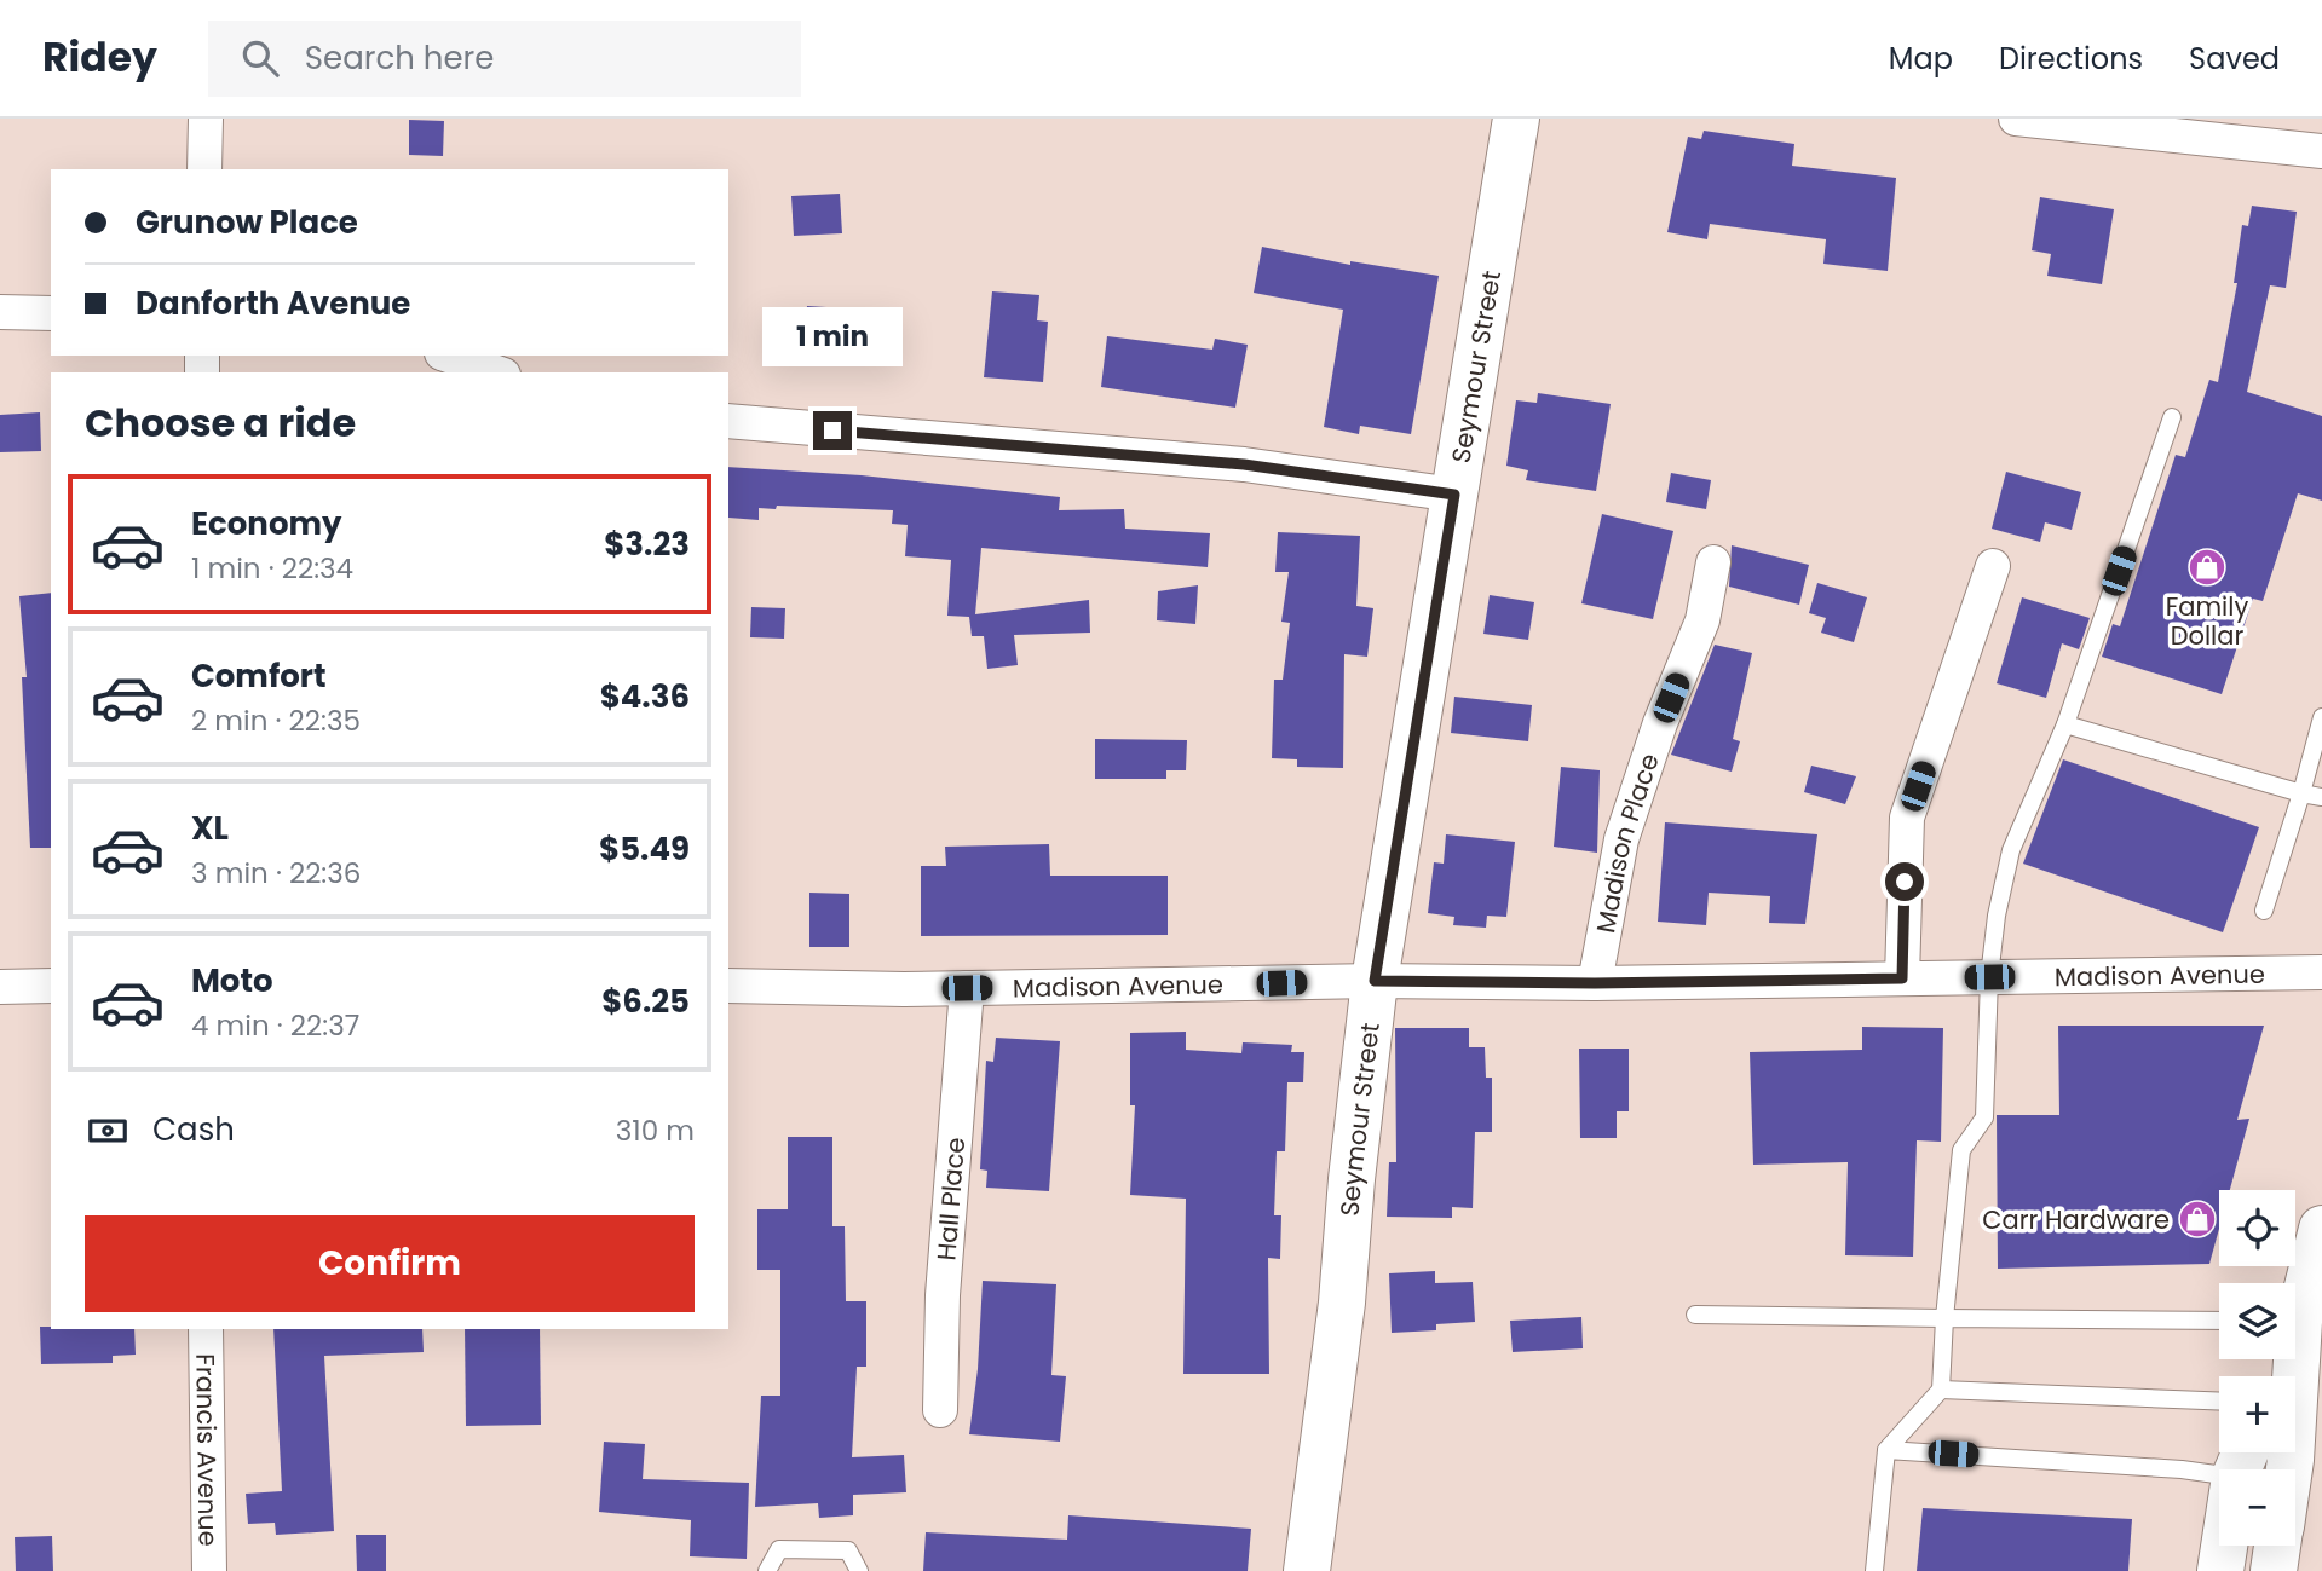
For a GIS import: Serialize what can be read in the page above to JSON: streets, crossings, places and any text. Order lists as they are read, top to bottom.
{
  "streets": {
    "street": [
      "Seymour Street",
      "Madison Place",
      "Madison Avenue",
      "Hall Place",
      "Francis Avenue"
    ]
  },
  "crossings": [
    ["Seymour Street", "Madison Avenue"],
    ["Madison Place", "Madison Avenue"],
    ["Madison Avenue", "Hall Place"]
  ],
  "places": {
    "shop": ["Family Dollar", "Carr Hardware"]
  },
  "page": {
    "header": "Ridey",
    "search": "Search here",
    "nav": ["Map", "Directions", "Saved"],
    "banner": ["Grunow Place", "Danforth Avenue"],
    "bubble": "1 min",
    "heading": "Choose a ride",
    "list": [
      {
        "name": "Economy",
        "note": "1 min · 22:34",
        "value": "$3.23"
      },
      {
        "name": "Comfort",
        "note": "2 min · 22:35",
        "value": "$4.36"
      },
      {
        "name": "XL",
        "note": "3 min · 22:36",
        "value": "$5.49"
      },
      {
        "name": "Moto",
        "note": "4 min · 22:37",
        "value": "$6.25"
      }
    ],
    "pay": ["Cash", "310 m"],
    "map_buttons": ["+", "−"],
    "buttons": "Confirm"
  }
}
